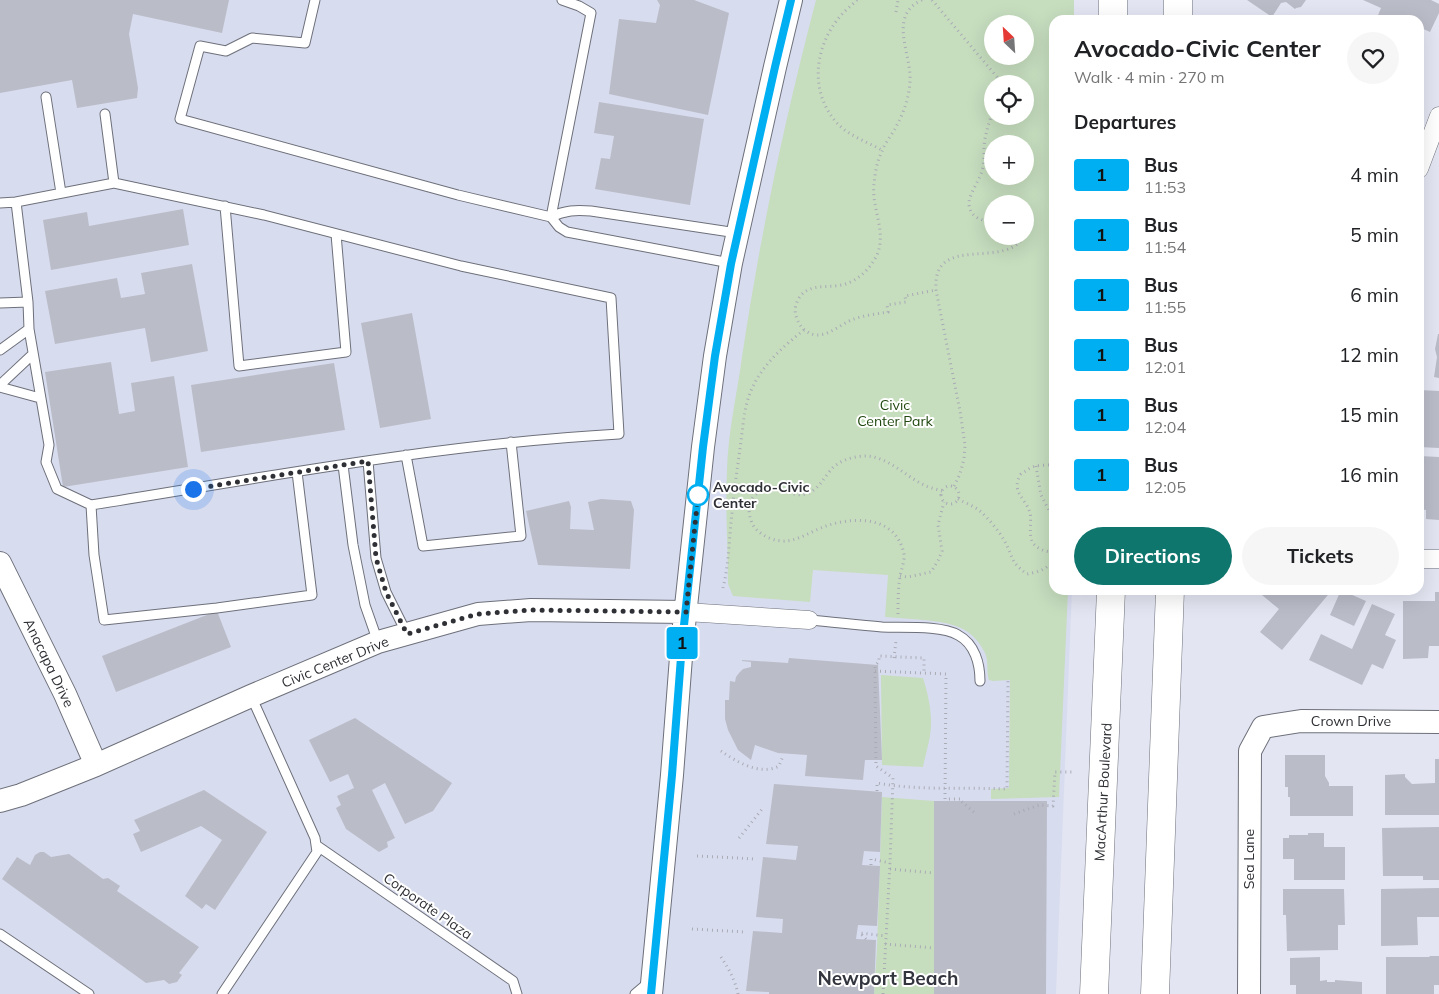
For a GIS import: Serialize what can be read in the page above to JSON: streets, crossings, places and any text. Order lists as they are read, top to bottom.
{
  "streets": {
    "main road": ["MacArthur Boulevard"],
    "street": [
      "Civic Center Drive",
      "Anacapa Drive",
      "Crown Drive",
      "Sea Lane"
    ],
    "lane": ["Corporate Plaza"]
  },
  "crossings": [
    ["Civic Center Drive", "Anacapa Drive"],
    ["Crown Drive", "Sea Lane"]
  ],
  "districts": ["Newport Beach"],
  "parks": ["Civic Center Park"],
  "places": ["Avocado-Civic Center"],
  "lines": ["bus line 1"],
  "north": "top left",
  "page": {
    "on_map": "1",
    "map_buttons": ["+", "−"],
    "heading": [
      ["Avocado-Civic Center", "Walk · 4 min · 270 m"],
      "Departures"
    ],
    "list": [
      {
        "mark": "1",
        "name": "Bus",
        "note": "11:53",
        "value": "4 min"
      },
      {
        "mark": "1",
        "name": "Bus",
        "note": "11:54",
        "value": "5 min"
      },
      {
        "mark": "1",
        "name": "Bus",
        "note": "11:55",
        "value": "6 min"
      },
      {
        "mark": "1",
        "name": "Bus",
        "note": "12:01",
        "value": "12 min"
      },
      {
        "mark": "1",
        "name": "Bus",
        "note": "12:04",
        "value": "15 min"
      },
      {
        "mark": "1",
        "name": "Bus",
        "note": "12:05",
        "value": "16 min"
      }
    ],
    "buttons": ["Directions", "Tickets"]
  }
}
